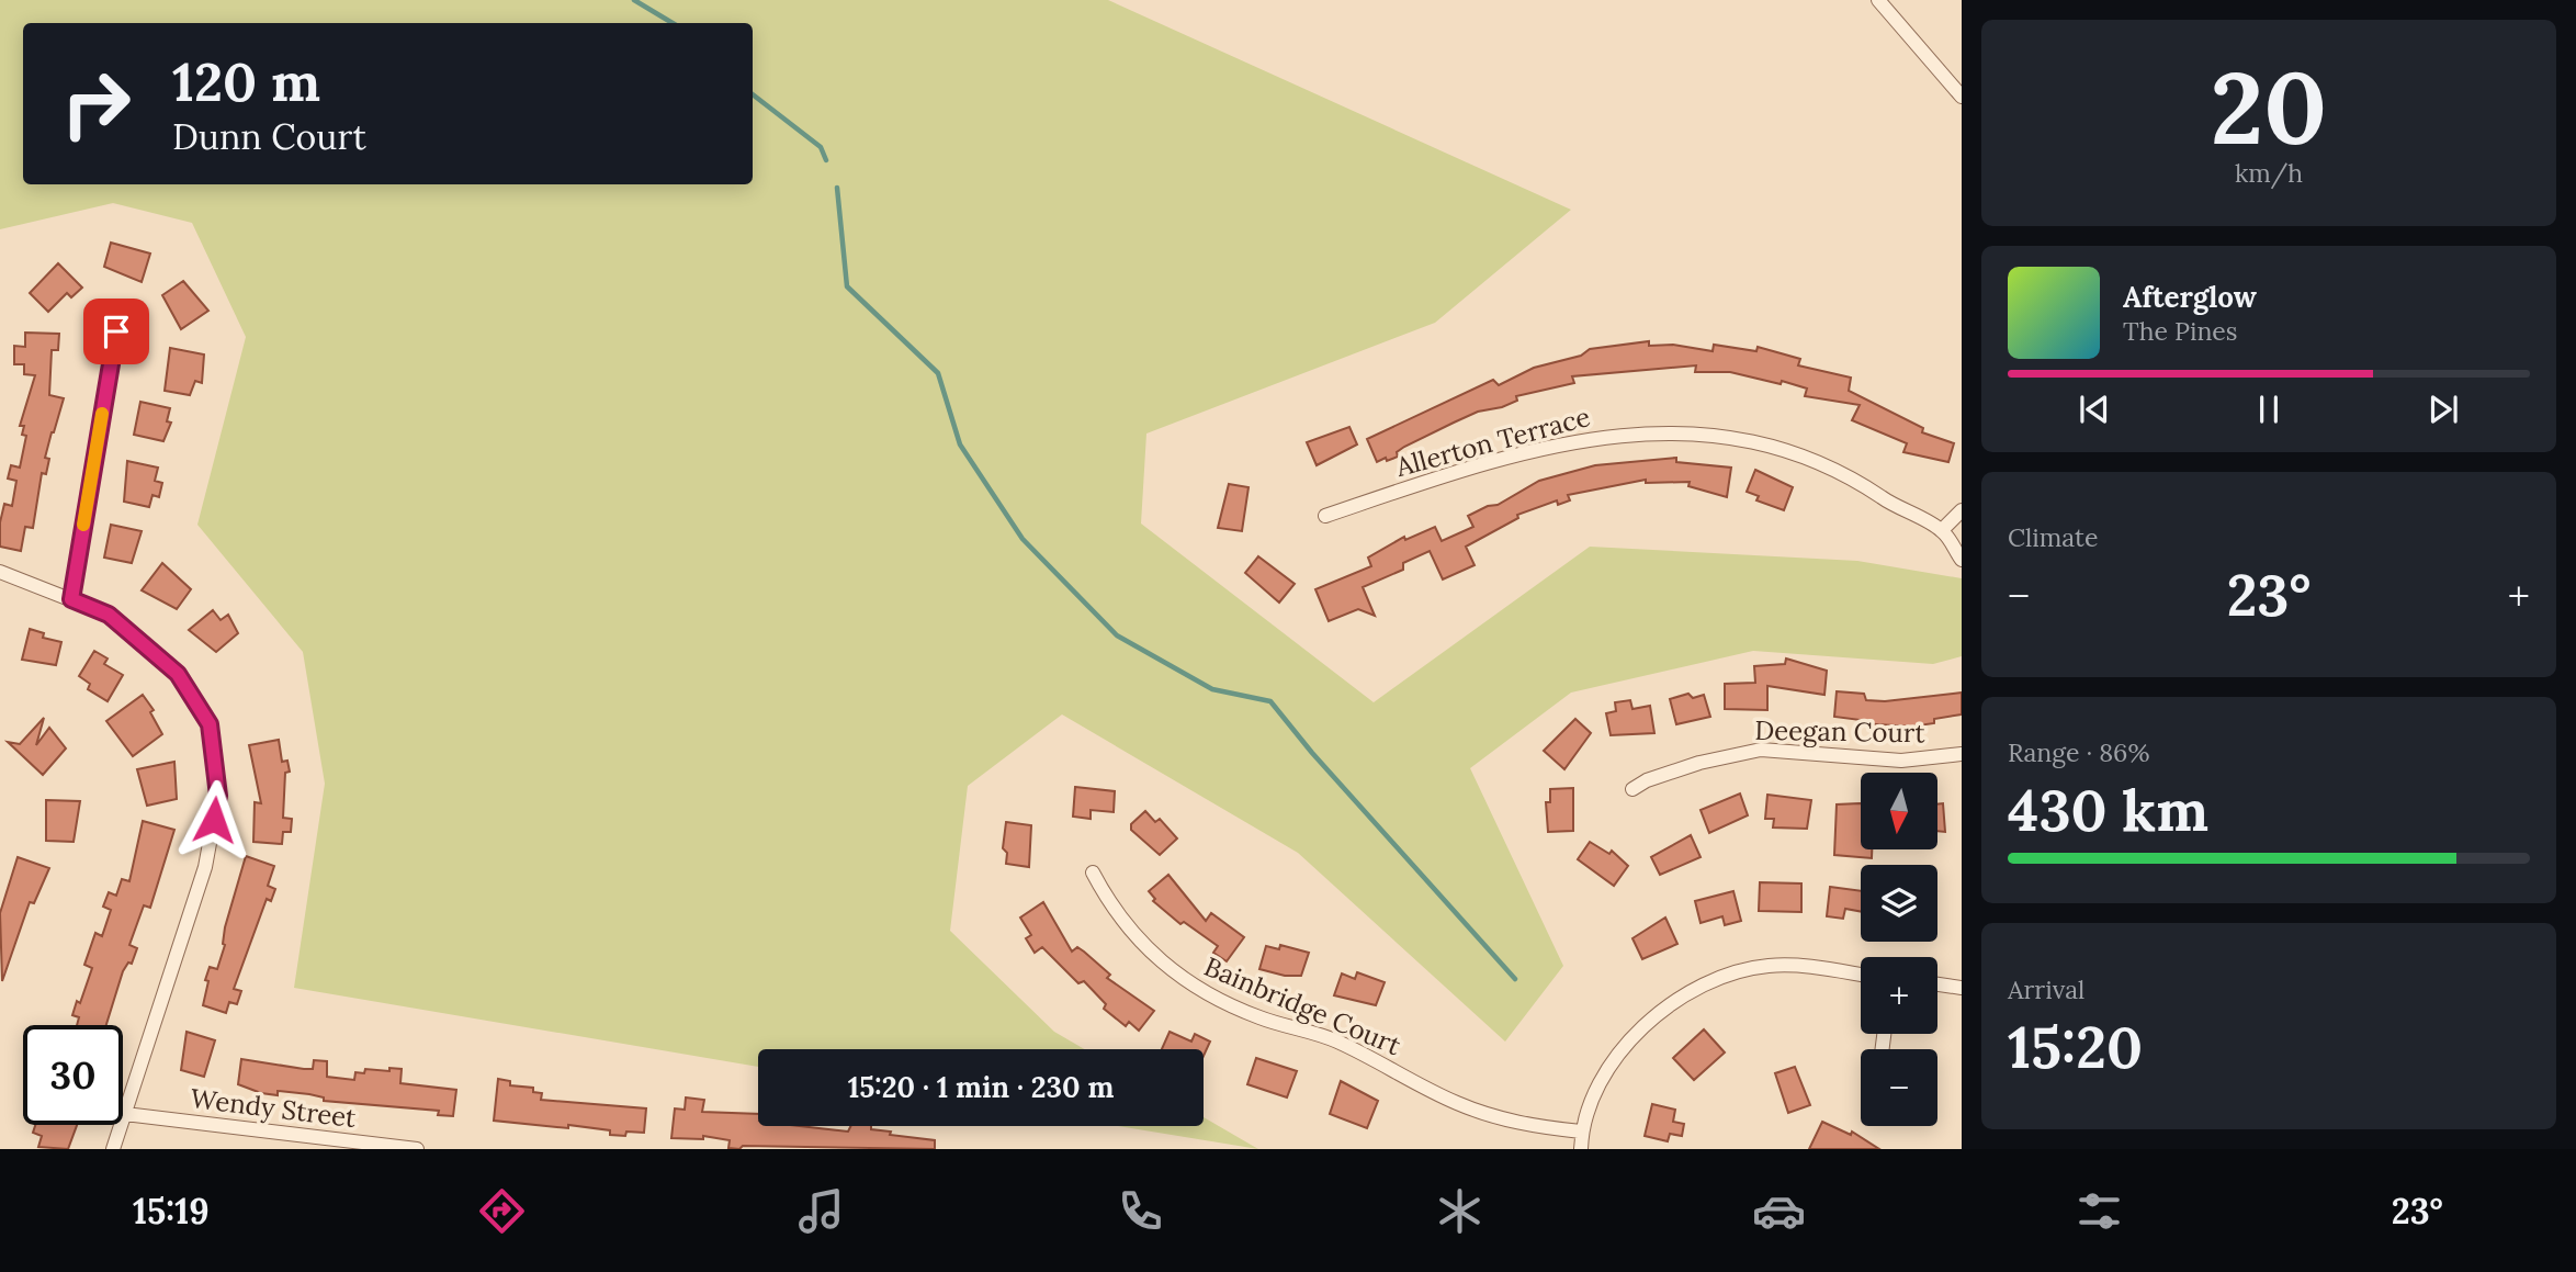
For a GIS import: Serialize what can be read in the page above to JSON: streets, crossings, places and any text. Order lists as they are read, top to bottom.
{
  "streets": {
    "street": [
      "Allerton Terrace",
      "Deegan Court",
      "Bainbridge Court",
      "Wendy Street"
    ]
  },
  "north": "bottom",
  "page": {
    "tile": [
      ["20", "km/h"],
      "Climate",
      ["Range · 86%", "430 km"],
      ["Arrival", "15:20"]
    ],
    "turn": ["120 m", "Dunn Court"],
    "song": ["Afterglow", "The Pines"],
    "heat": ["−", "23°", "+"],
    "map_buttons": ["+", "−"],
    "limit": "30",
    "trip": "15:20 · 1 min · 230 m",
    "tabs": ["15:19", "23°"]
  }
}
